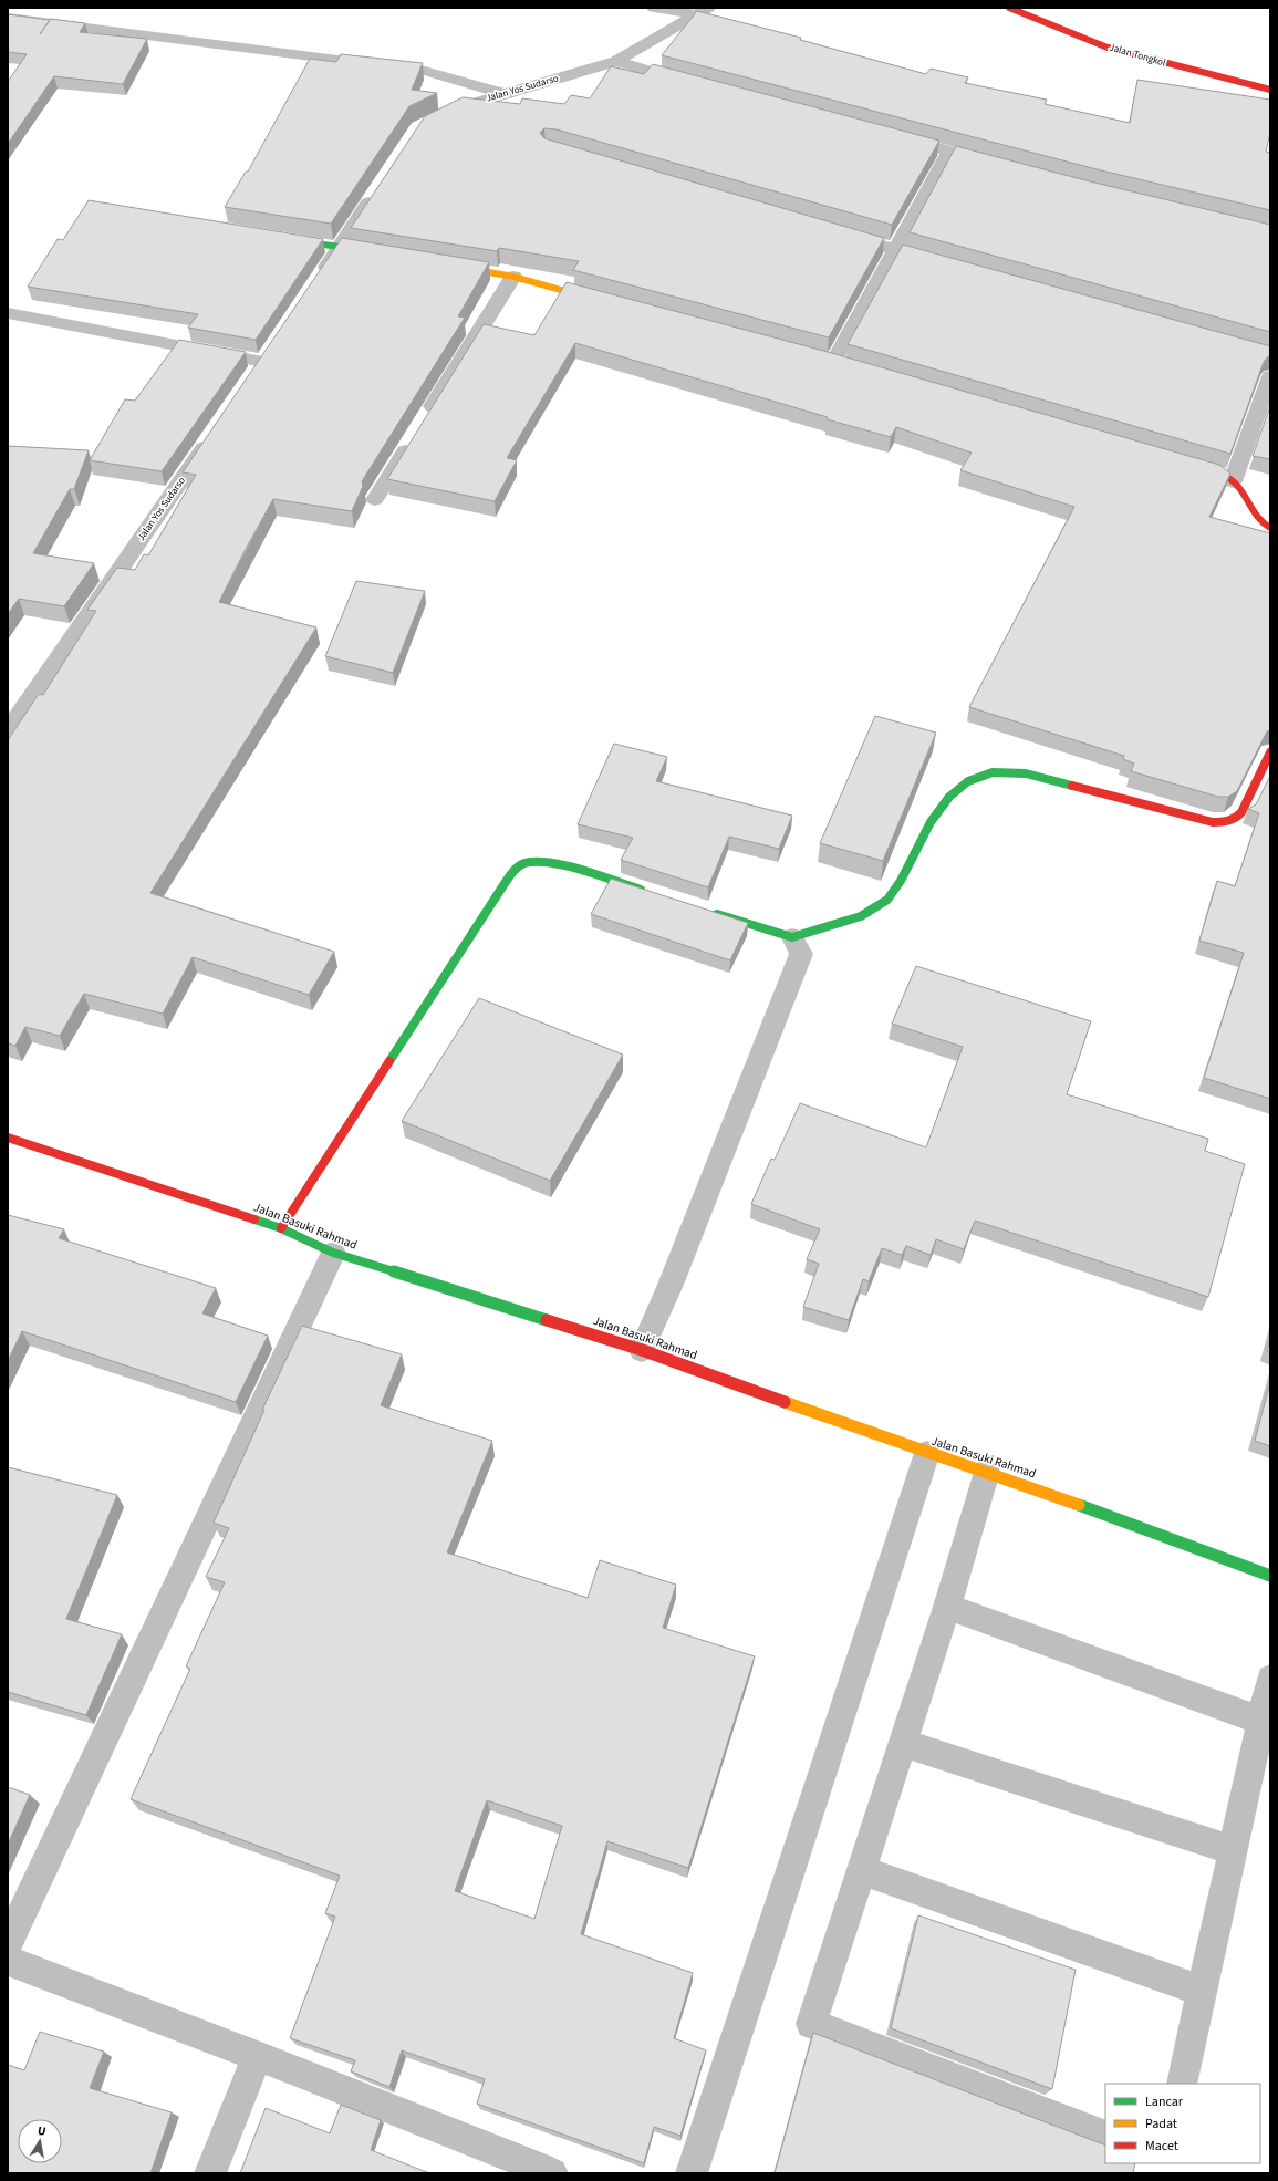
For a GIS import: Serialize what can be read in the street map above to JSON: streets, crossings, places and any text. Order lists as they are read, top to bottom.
{
  "streets": {
    "main road": ["Jalan Tongkol", "Jalan Basuki Rahmad"],
    "street": ["Jalan Yos Sudarso"]
  },
  "legend": ["Lancar", "Padat", "Macet"],
  "north": "top"
}
